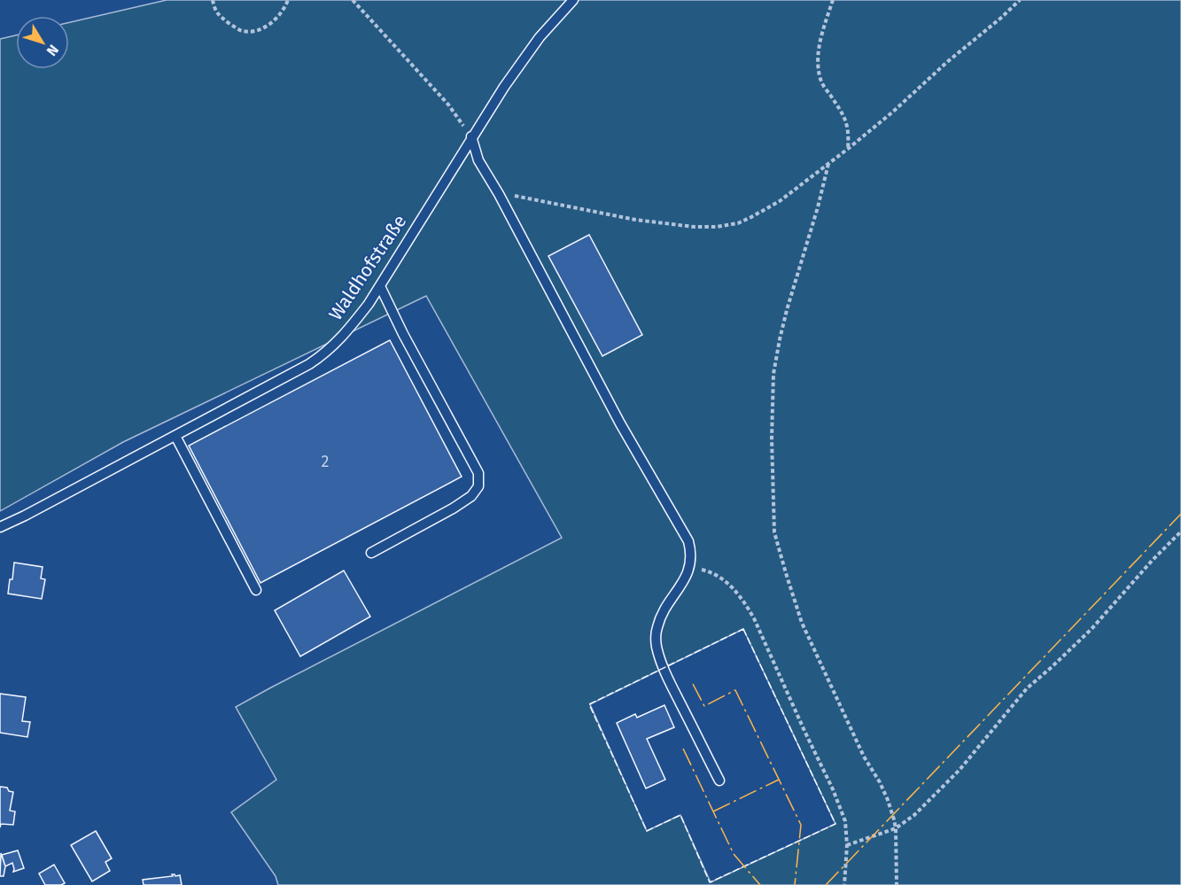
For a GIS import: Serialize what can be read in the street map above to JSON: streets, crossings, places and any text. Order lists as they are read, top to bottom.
{
  "streets": {
    "lane": ["Waldhofstraße"]
  },
  "house_numbers": ["2"],
  "north": "bottom right"
}
